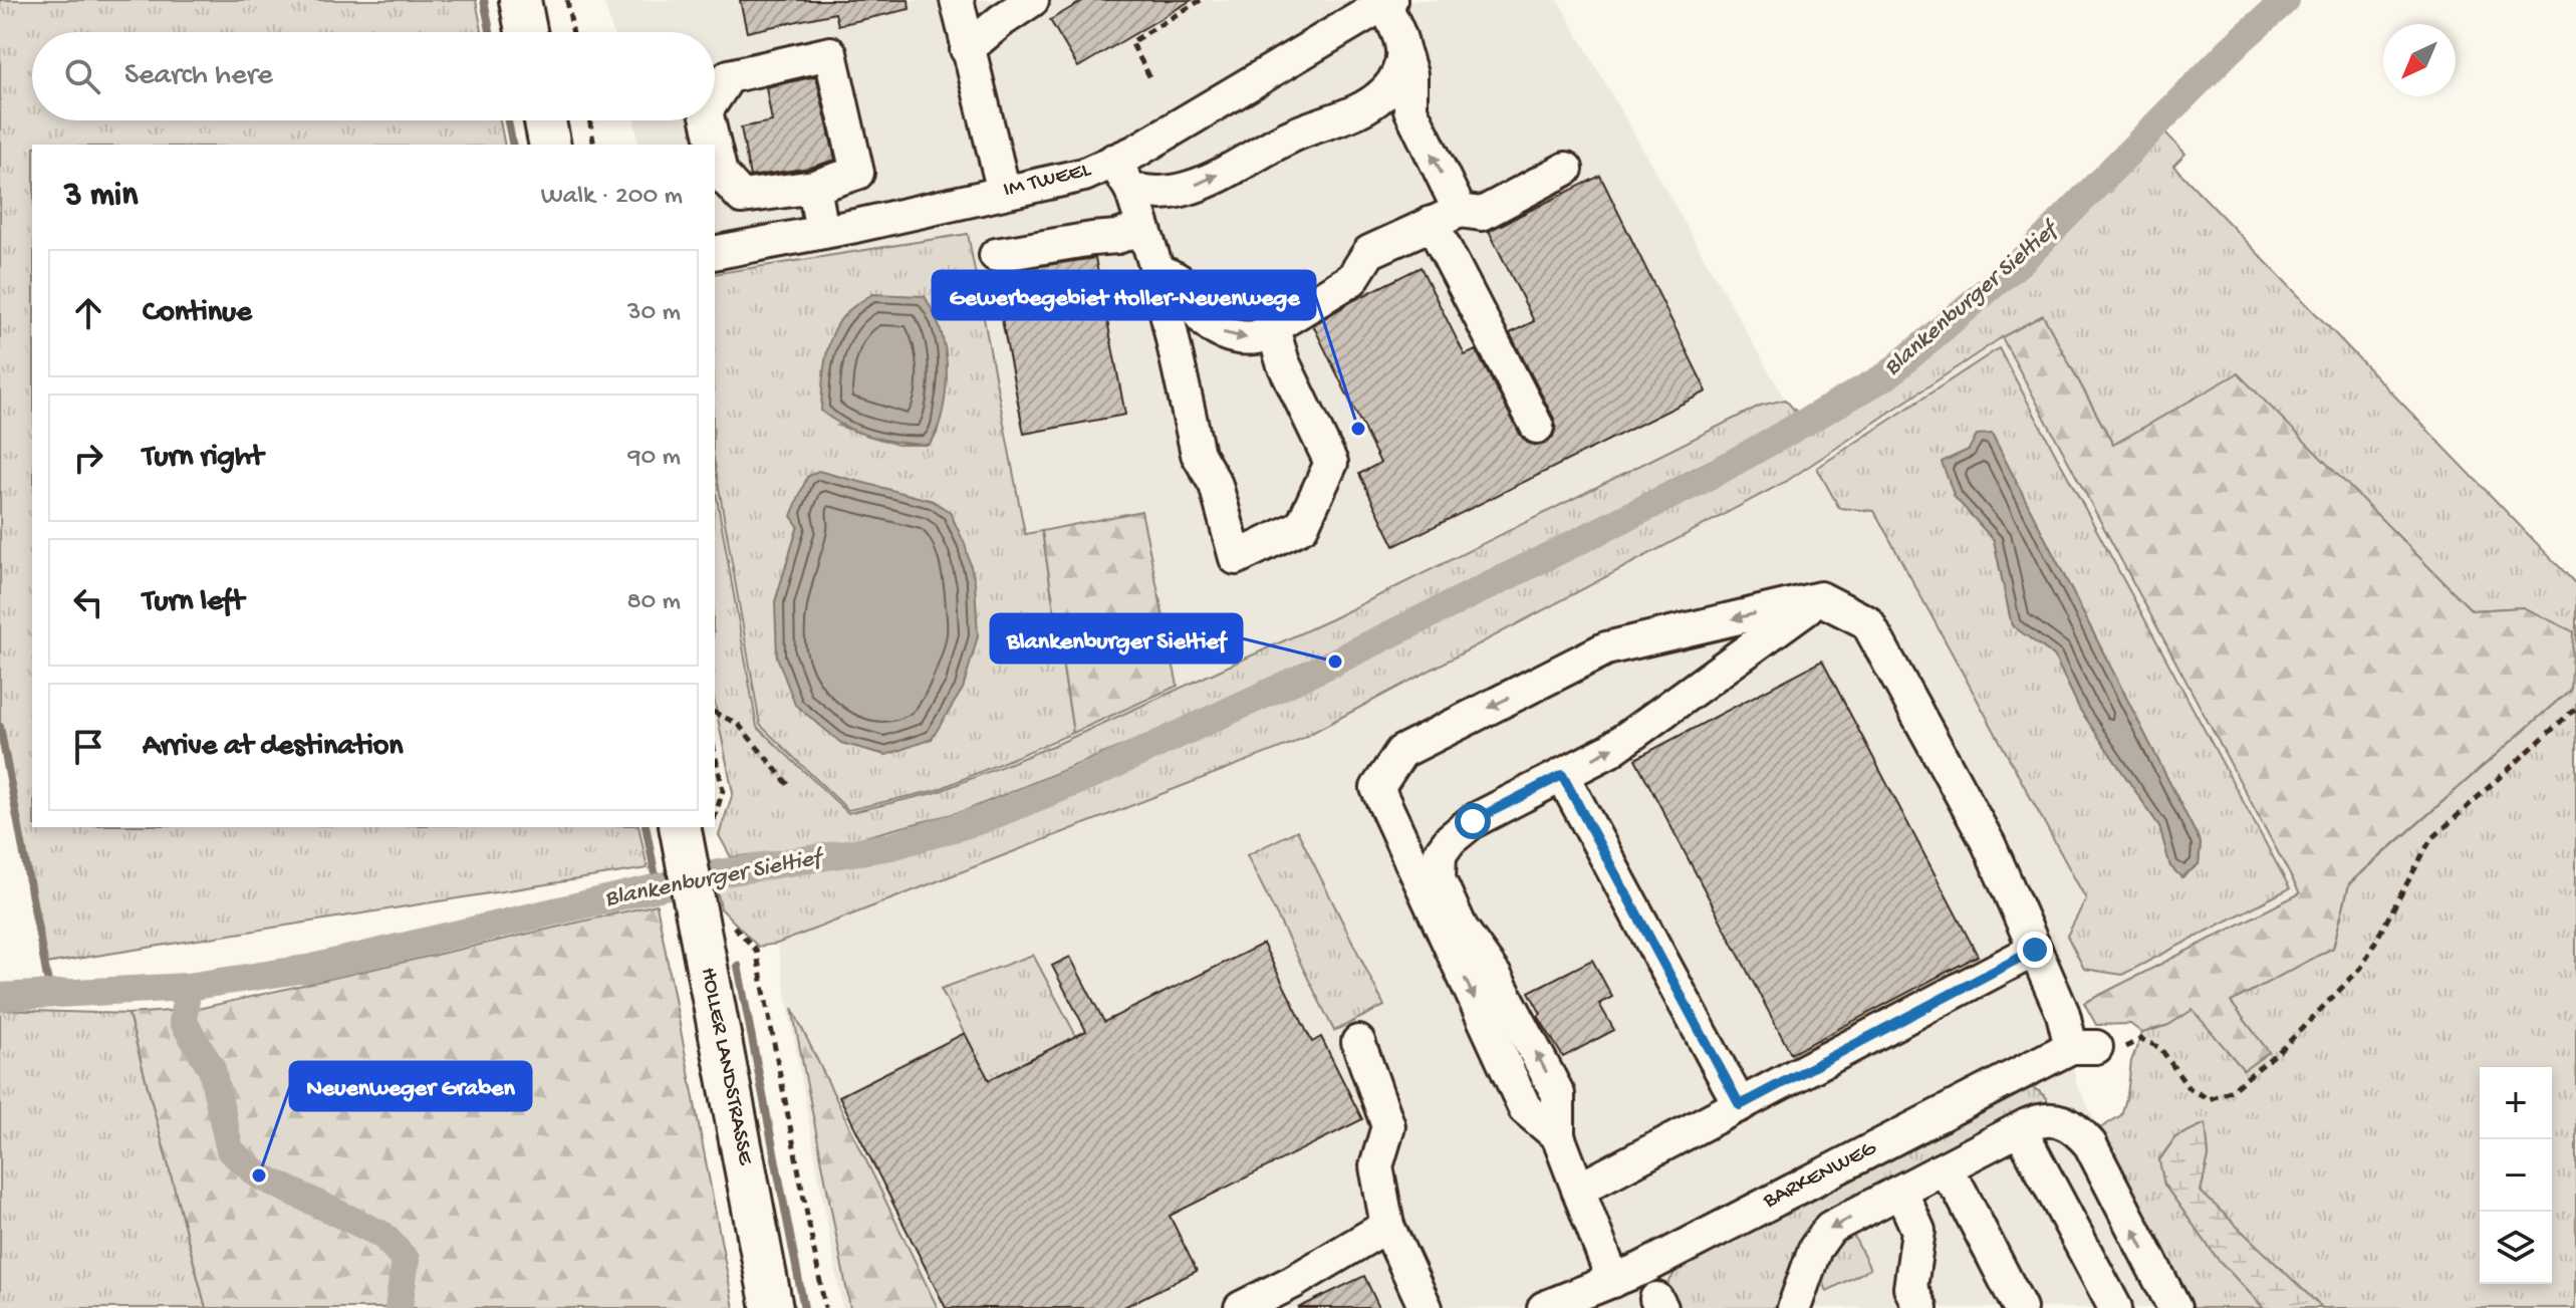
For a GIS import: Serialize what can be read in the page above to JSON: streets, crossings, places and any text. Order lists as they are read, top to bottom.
{
  "streets": {
    "main road": ["HOLLER LANDSTRASSE"],
    "street": ["IM TWEEL", "BARKENWEG"]
  },
  "water": ["Blankenburger Sieltief"],
  "places": ["Gewerbegebiet Holler-Neuenwege", "Blankenburger Sieltief", "Neuenweger Graben"],
  "north": "bottom left",
  "page": {
    "search": "Search here",
    "heading": ["3 min", "Walk · 200 m"],
    "list": [
      ["Continue", "30 m"],
      ["Turn right", "90 m"],
      ["Turn left", "80 m"],
      "Arrive at destination"
    ],
    "map_buttons": ["+", "−"]
  }
}
